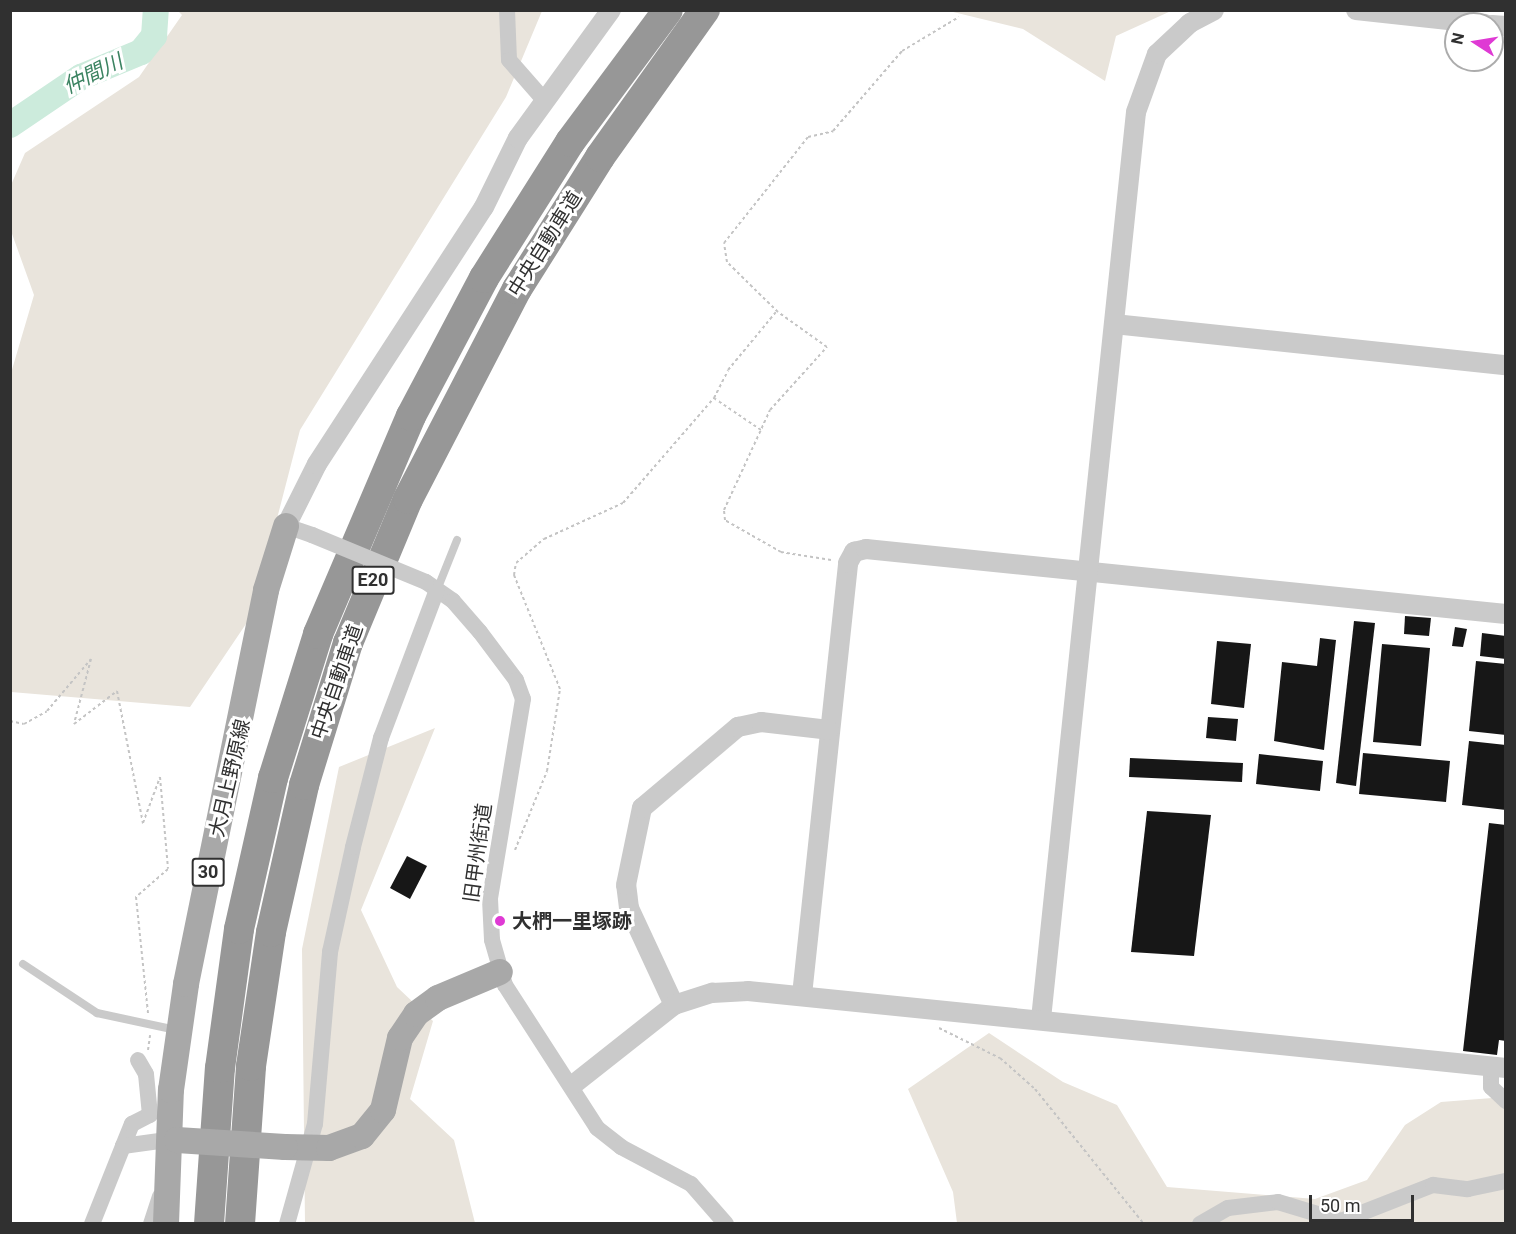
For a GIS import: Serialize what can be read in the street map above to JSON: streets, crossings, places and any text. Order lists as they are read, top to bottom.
{
  "streets": {
    "highway": ["中央自動車道", "E20"],
    "main road": ["大月上野原線", "30"],
    "street": ["旧甲州街道"]
  },
  "crossings": [
    ["大月上野原線", "旧甲州街道"]
  ],
  "water": ["仲間川"],
  "places": ["大椚一里塚跡"],
  "scale_bar": "50 m",
  "north": "left"
}
